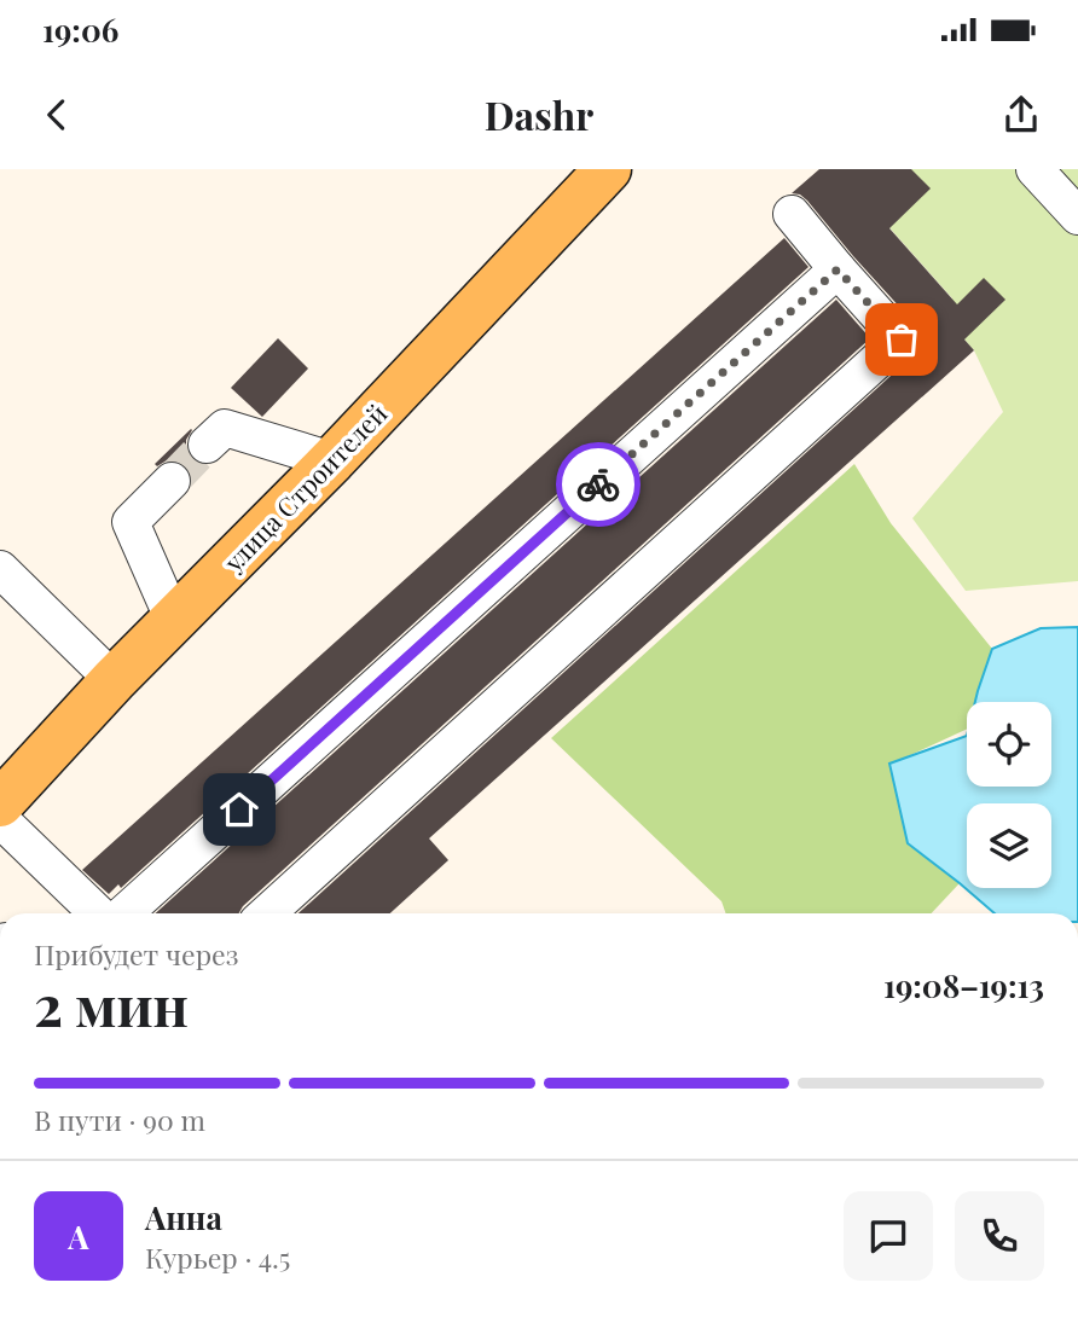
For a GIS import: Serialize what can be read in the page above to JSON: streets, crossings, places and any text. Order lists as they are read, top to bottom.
{
  "streets": {
    "main road": ["улица Строителей"]
  },
  "page": {
    "status": "19:06",
    "header": "Dashr",
    "heading": ["2 мин", "Прибудет через", "19:08–19:13"],
    "panel": ["Анна", "Курьер · 4.5"],
    "bar": "В пути · 90 m",
    "round": "А"
  }
}
